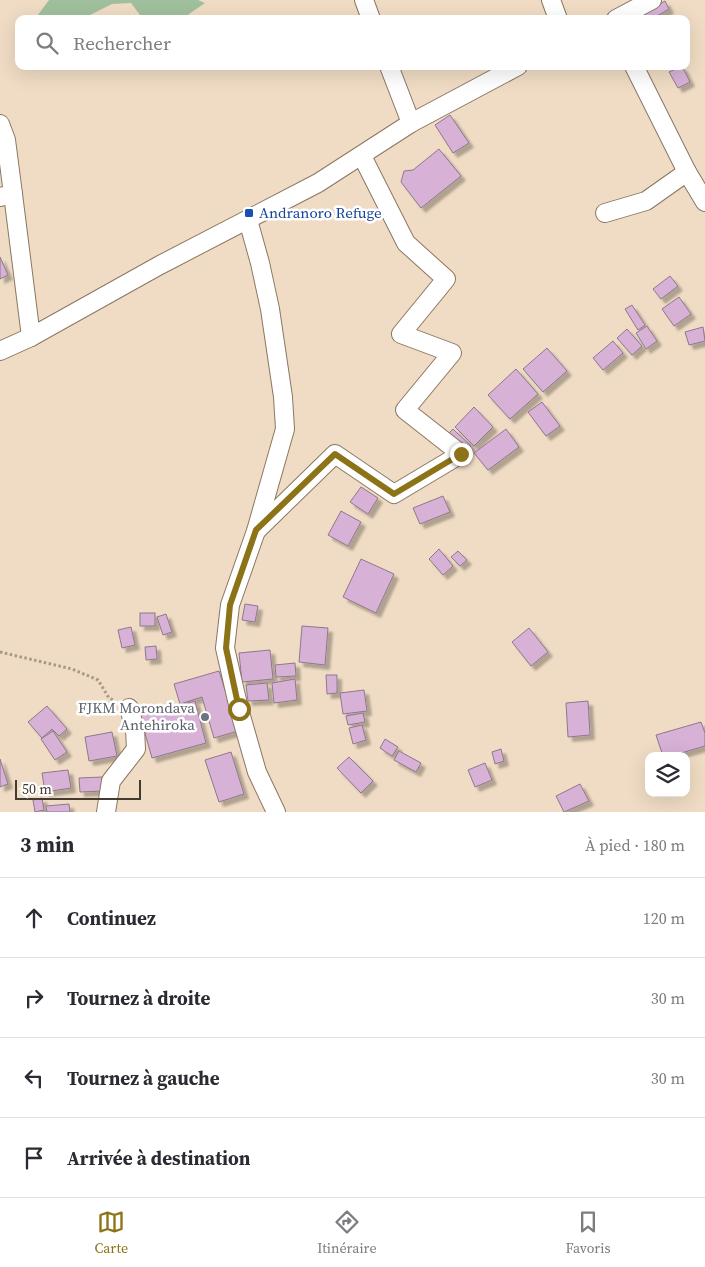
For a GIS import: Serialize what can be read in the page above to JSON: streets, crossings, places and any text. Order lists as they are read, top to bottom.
{
  "places": {
    "transit": ["Andranoro Refuge"],
    "other": ["FJKM Morondava Antehiroka"]
  },
  "scale_bar": "50 m",
  "page": {
    "search": "Rechercher",
    "scale": "50 m",
    "heading": ["3 min", "À pied · 180 m"],
    "list": [
      ["Continuez", "120 m"],
      ["Tournez à droite", "30 m"],
      ["Tournez à gauche", "30 m"],
      "Arrivée à destination"
    ],
    "nav": ["Carte", "Itinéraire", "Favoris"]
  }
}
